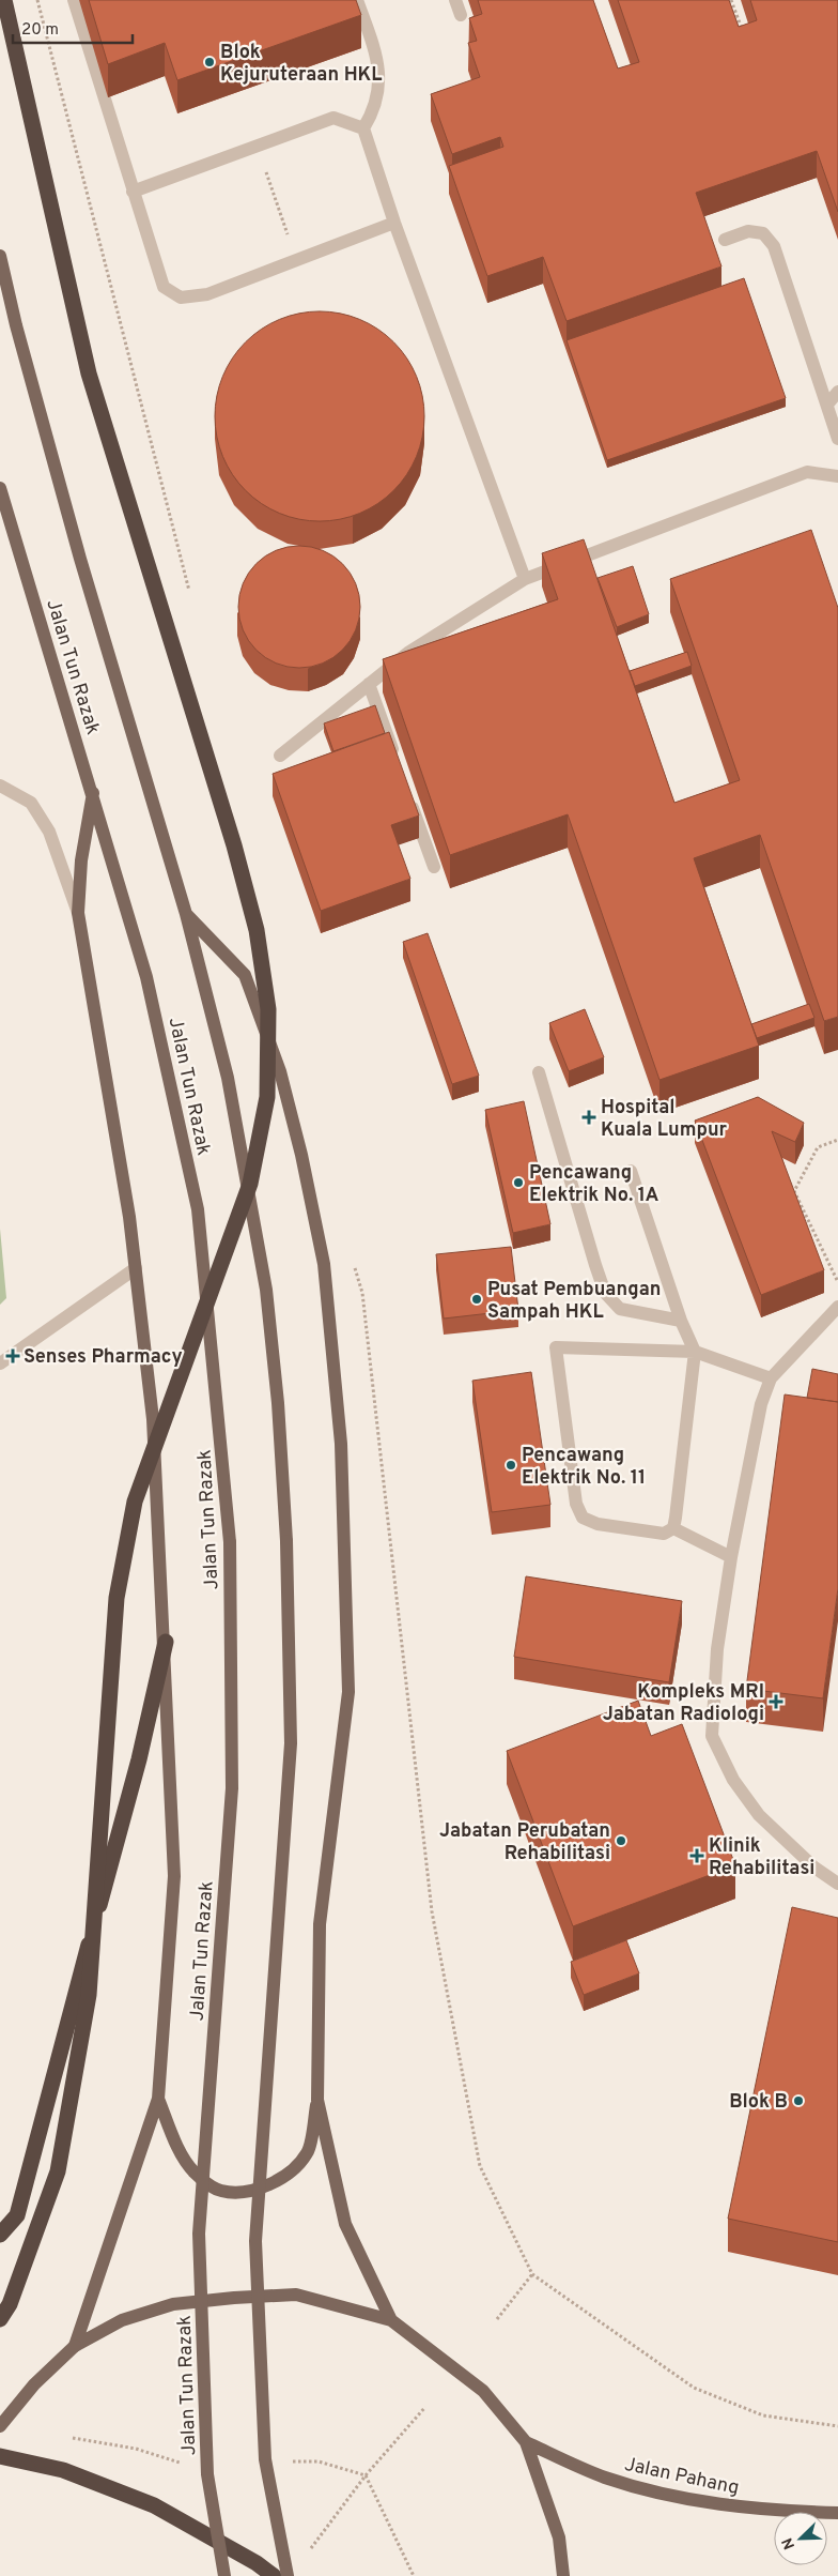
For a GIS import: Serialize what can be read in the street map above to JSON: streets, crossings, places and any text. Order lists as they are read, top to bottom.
{
  "streets": {
    "main road": ["Jalan Tun Razak", "Jalan Pahang"]
  },
  "places": {
    "other": [
      "Blok Kejuruteraan HKL",
      "Pencawang Elektrik No. 1A",
      "Pusat Pembuangan Sampah HKL",
      "Pencawang Elektrik No. 11",
      "Jabatan Perubatan Rehabilitasi",
      "Blok B"
    ],
    "health": [
      "Hospital Kuala Lumpur",
      "Senses Pharmacy",
      "Kompleks MRI Jabatan Radiologi",
      "Klinik Rehabilitasi"
    ]
  },
  "scale_bar": "20 m",
  "north": "bottom left"
}
